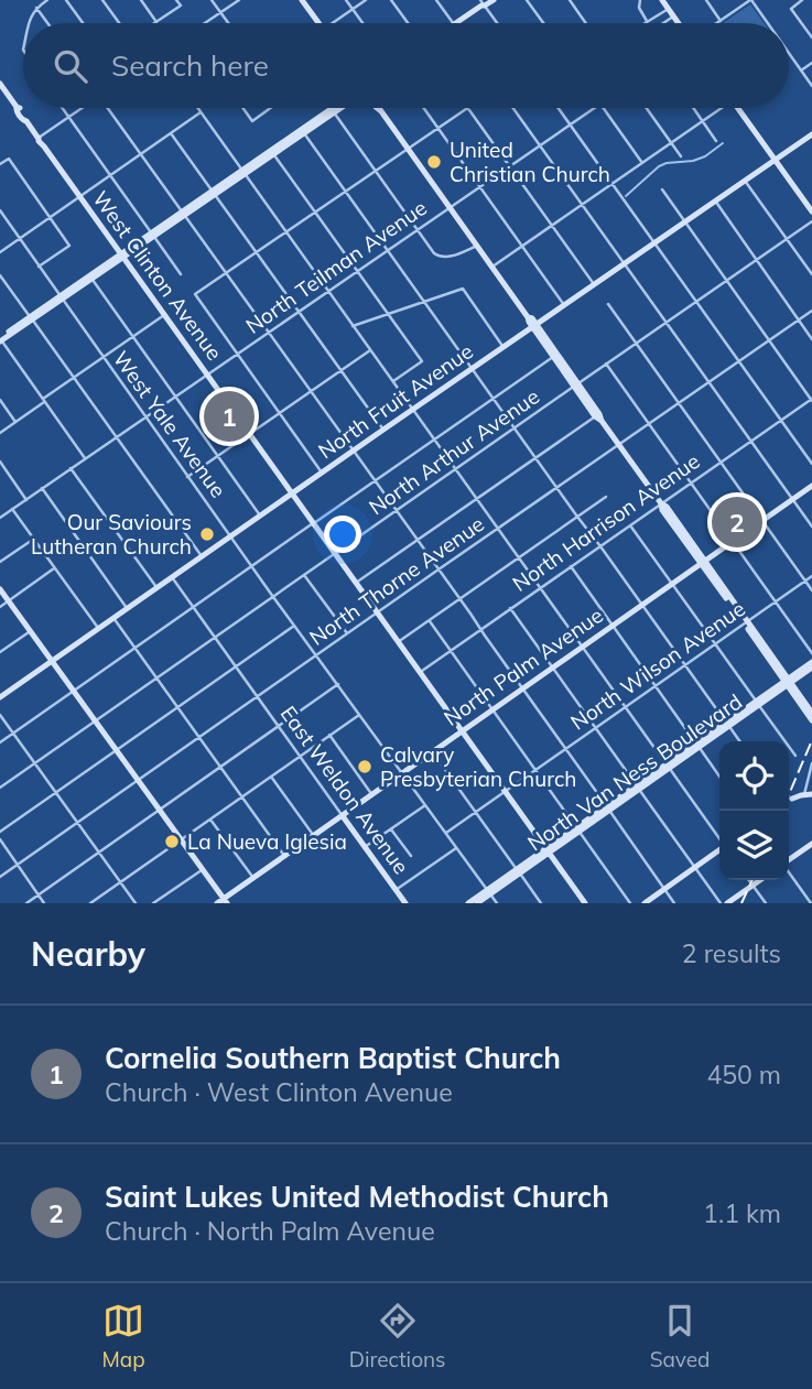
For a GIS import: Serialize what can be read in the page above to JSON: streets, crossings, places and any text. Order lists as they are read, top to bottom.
{
  "streets": {
    "main road": [
      "West Clinton Avenue",
      "North Fruit Avenue",
      "North Palm Avenue",
      "North Van Ness Boulevard",
      "East Weldon Avenue"
    ],
    "street": [
      "North Teilman Avenue",
      "West Yale Avenue",
      "North Arthur Avenue",
      "North Harrison Avenue",
      "North Thorne Avenue",
      "North Wilson Avenue"
    ]
  },
  "crossings": [
    ["North Teilman Avenue", "West Clinton Avenue"],
    ["North Teilman Avenue", "West Yale Avenue"],
    ["West Clinton Avenue", "North Fruit Avenue"],
    ["West Clinton Avenue", "North Arthur Avenue"],
    ["West Clinton Avenue", "North Harrison Avenue"],
    ["West Clinton Avenue", "North Thorne Avenue"],
    ["West Clinton Avenue", "North Wilson Avenue"],
    ["West Clinton Avenue", "North Palm Avenue"],
    ["West Clinton Avenue", "North Van Ness Boulevard"],
    ["North Fruit Avenue", "West Yale Avenue"],
    ["North Fruit Avenue", "East Weldon Avenue"],
    ["West Yale Avenue", "North Arthur Avenue"],
    ["West Yale Avenue", "North Thorne Avenue"],
    ["West Yale Avenue", "North Wilson Avenue"],
    ["West Yale Avenue", "North Palm Avenue"],
    ["West Yale Avenue", "North Van Ness Boulevard"],
    ["North Arthur Avenue", "East Weldon Avenue"],
    ["North Thorne Avenue", "East Weldon Avenue"],
    ["North Palm Avenue", "East Weldon Avenue"]
  ],
  "places": [
    "United Christian Church",
    "Our Saviours Lutheran Church",
    "Calvary Presbyterian Church",
    "La Nueva Iglesia"
  ],
  "page": {
    "search": "Search here",
    "pins": ["1", "2"],
    "heading": ["Nearby", "2 results"],
    "list": [
      {
        "mark": "1",
        "name": "Cornelia Southern Baptist Church",
        "note": "Church · West Clinton Avenue",
        "value": "450 m"
      },
      {
        "mark": "2",
        "name": "Saint Lukes United Methodist Church",
        "note": "Church · North Palm Avenue",
        "value": "1.1 km"
      }
    ],
    "nav": ["Map", "Directions", "Saved"]
  }
}
